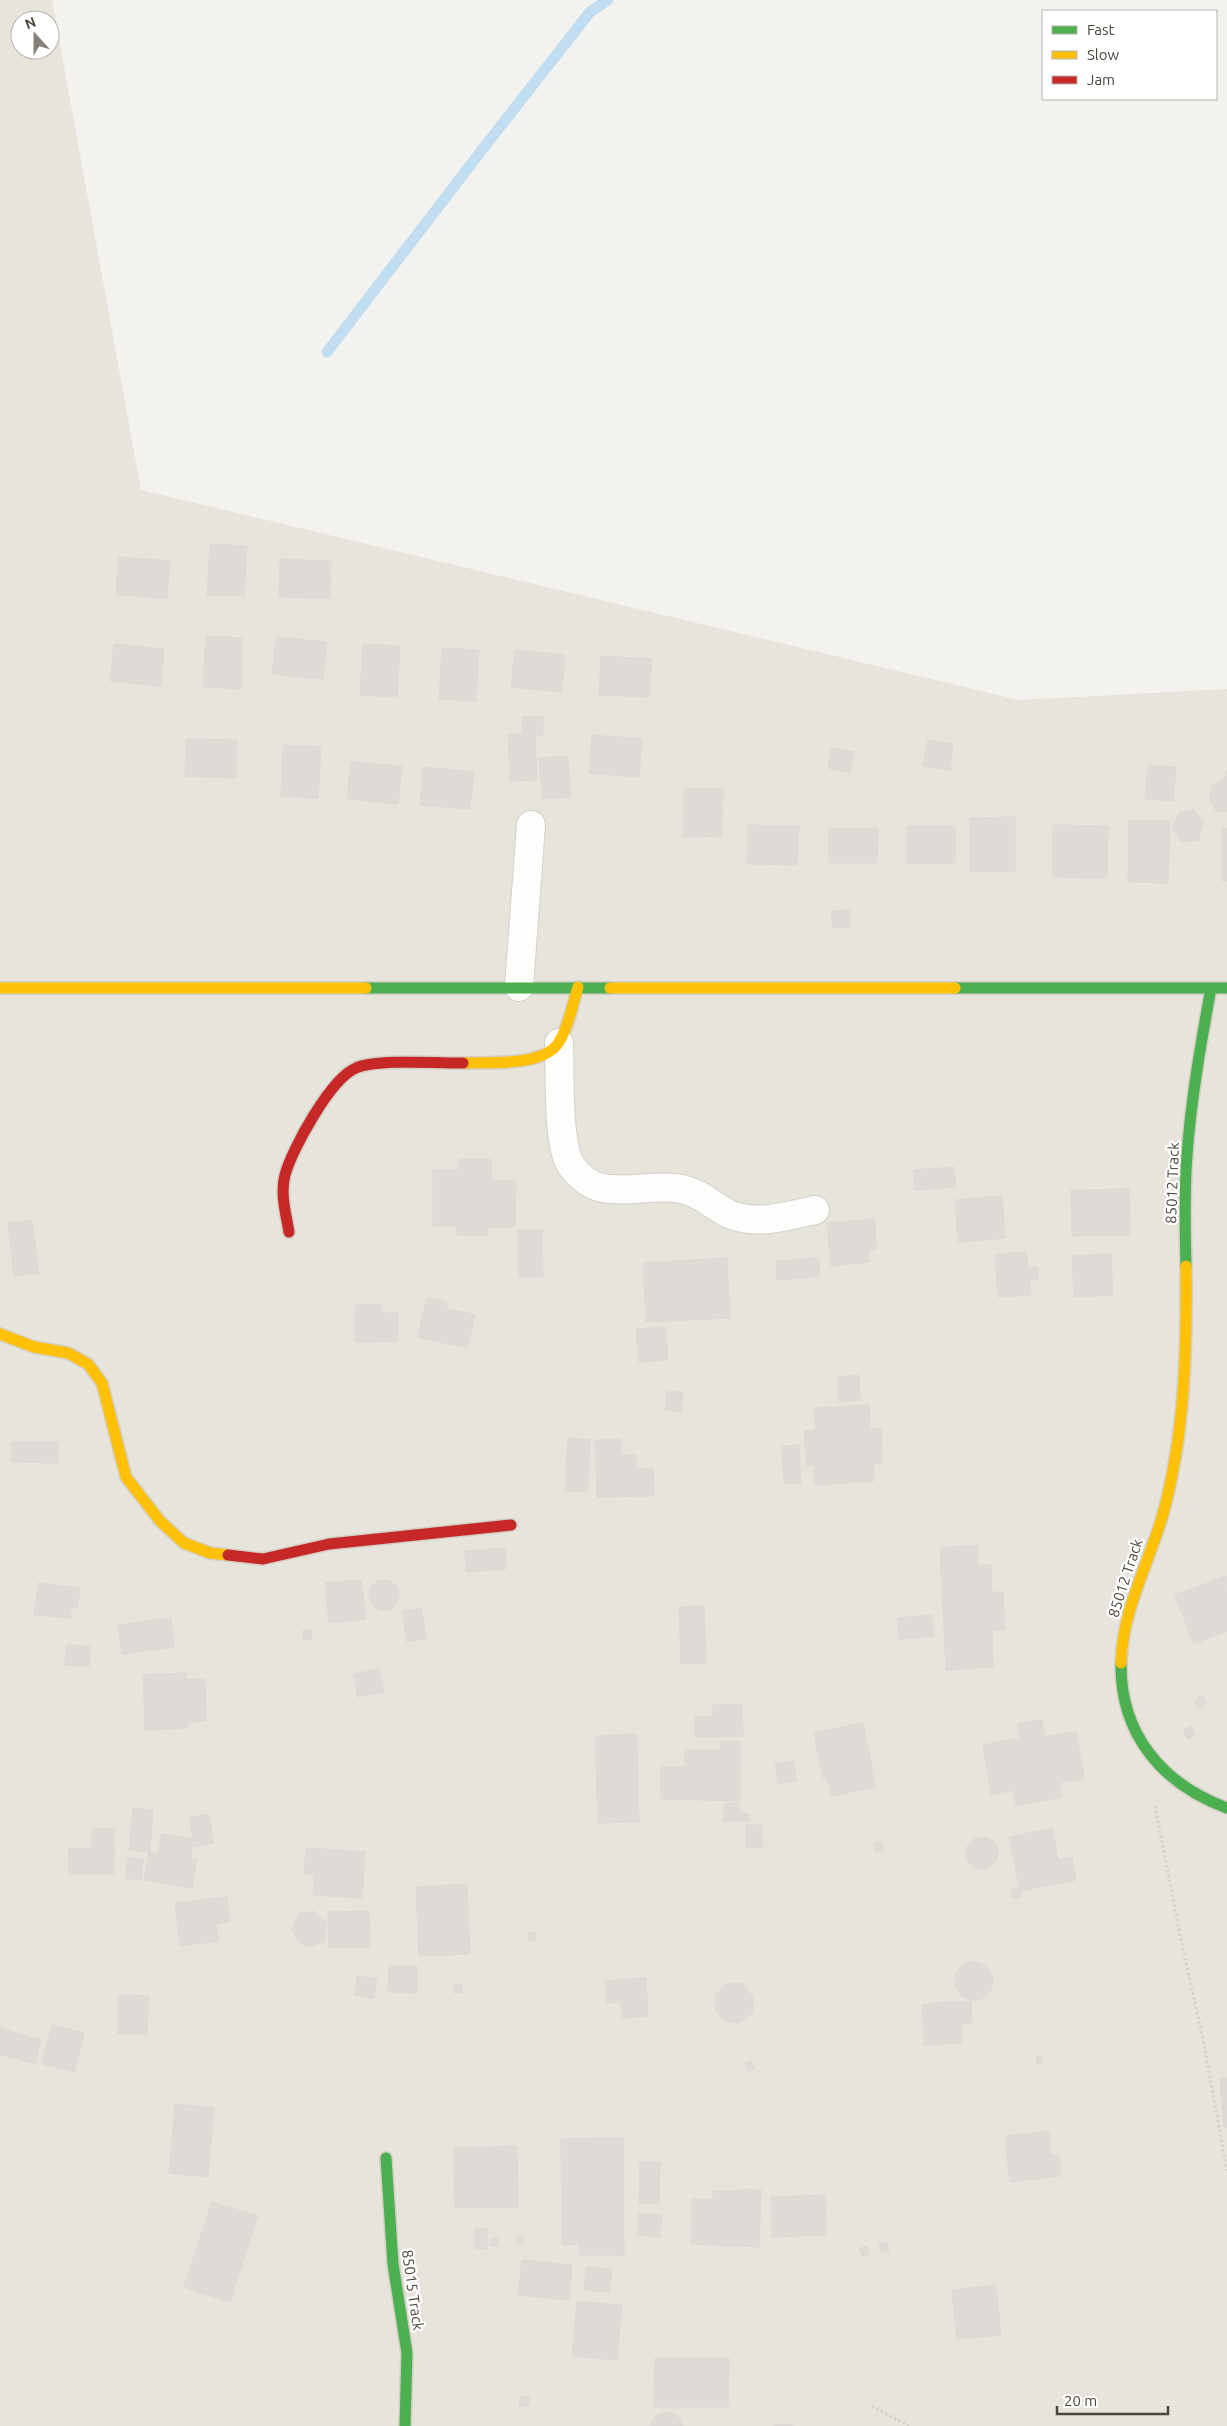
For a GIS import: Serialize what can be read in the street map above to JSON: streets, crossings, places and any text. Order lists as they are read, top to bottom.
{
  "streets": {
    "street": ["85012 Track", "85015 Track"]
  },
  "legend": ["Fast", "Slow", "Jam"],
  "scale_bar": "20 m",
  "north": "top"
}
